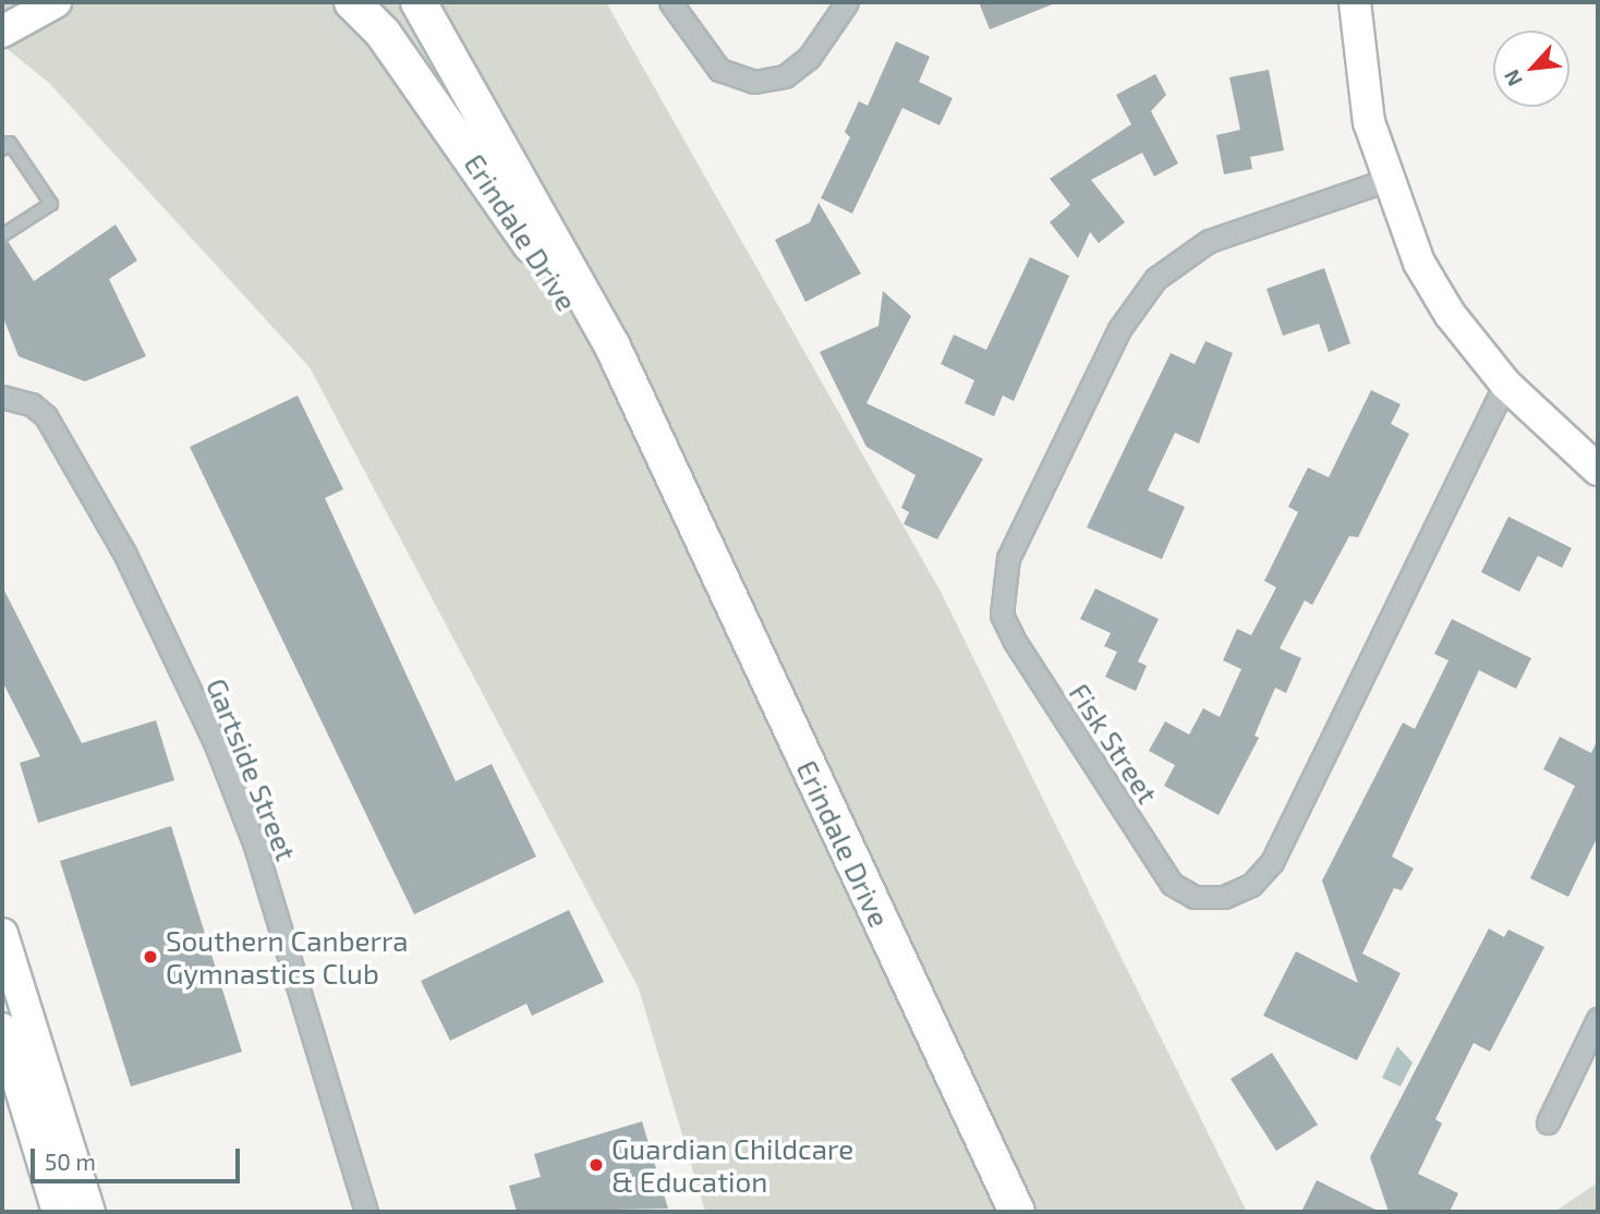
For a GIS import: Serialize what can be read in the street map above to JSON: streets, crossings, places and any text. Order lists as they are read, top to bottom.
{
  "streets": {
    "main road": ["Erindale Drive"],
    "street": ["Fisk Street", "Gartside Street"]
  },
  "places": ["Southern Canberra Gymnastics Club", "Guardian Childcare & Education"],
  "scale_bar": "50 m",
  "north": "bottom left"
}
